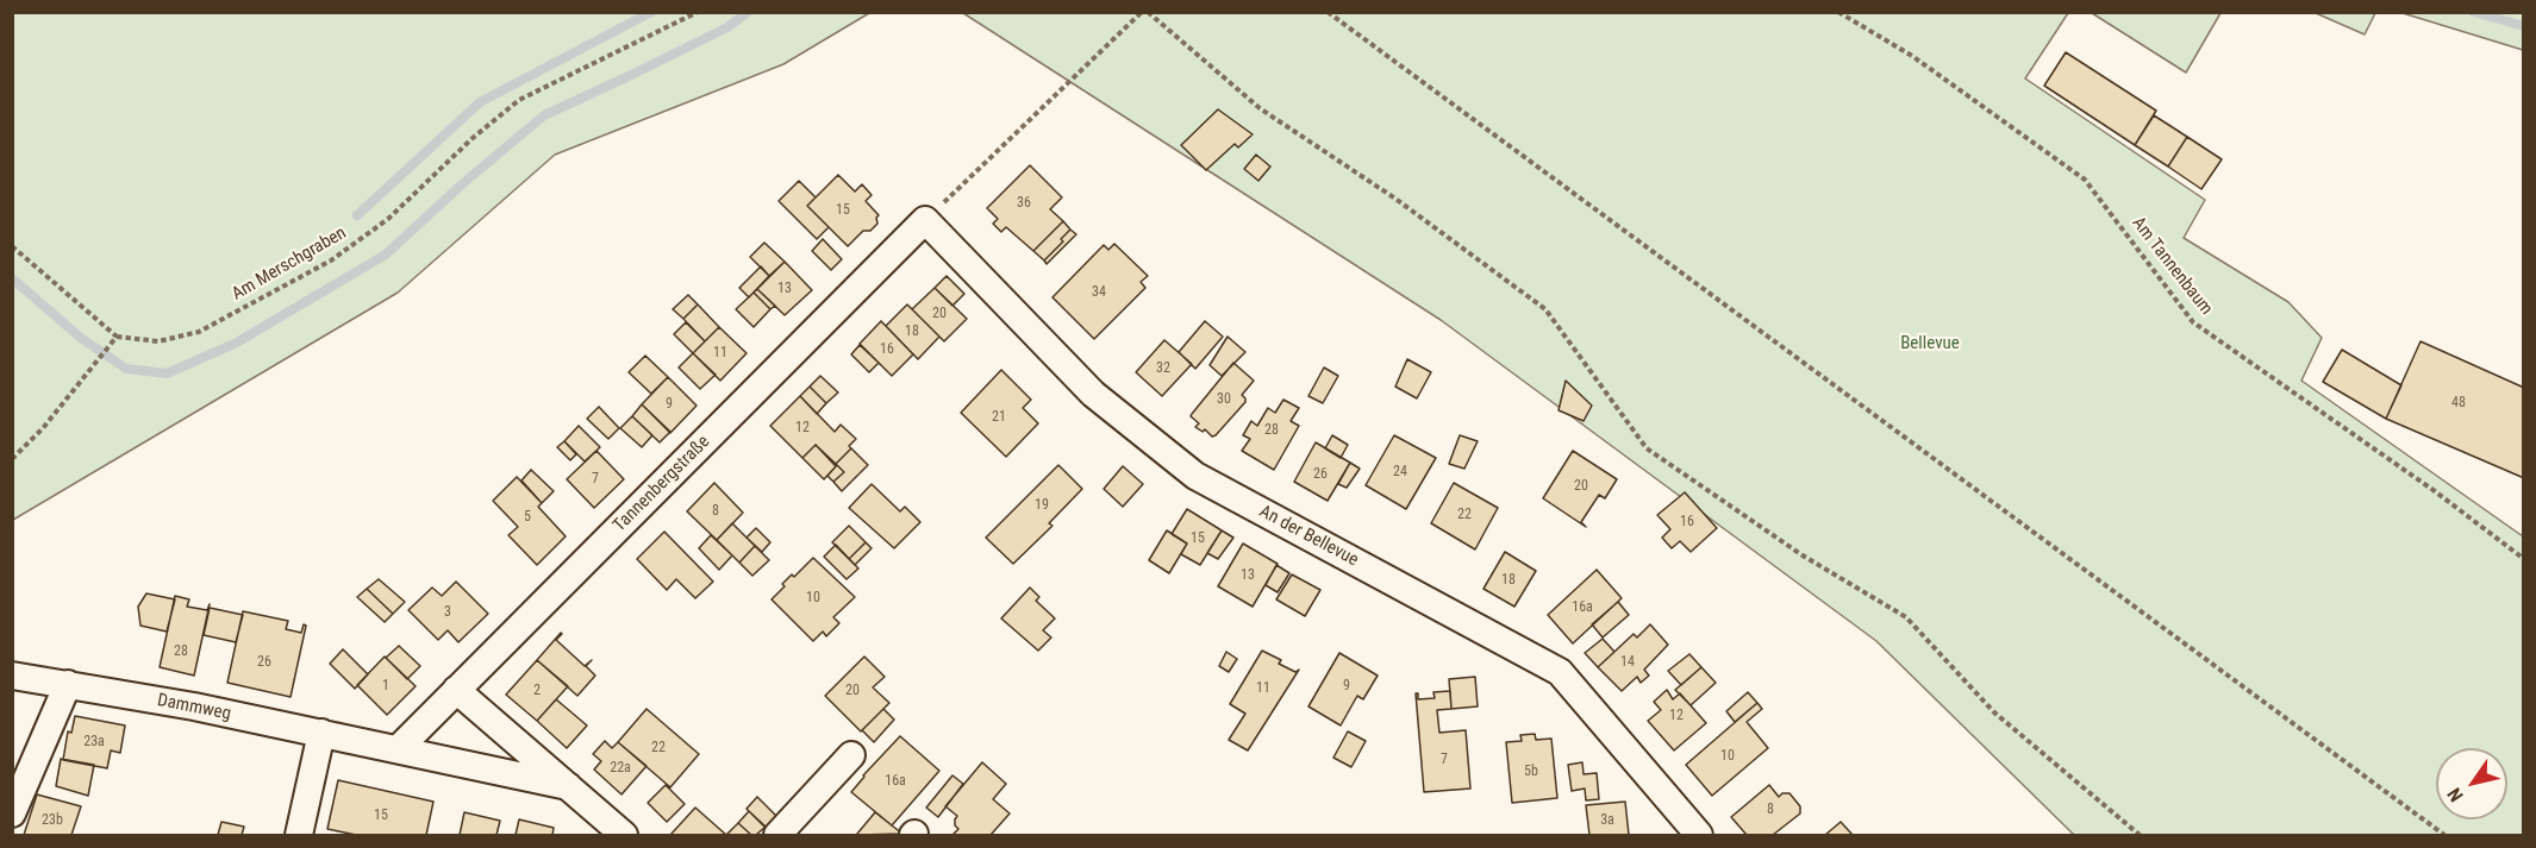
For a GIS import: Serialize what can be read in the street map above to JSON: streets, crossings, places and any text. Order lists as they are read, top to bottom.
{
  "streets": {
    "street": ["Tannenbergstraße", "An der Bellevue", "Dammweg"],
    "path": ["Am Merschgraben", "Am Tannenbaum"]
  },
  "crossings": [
    ["Tannenbergstraße", "An der Bellevue"],
    ["Tannenbergstraße", "Dammweg"]
  ],
  "parks": ["Bellevue"],
  "house_numbers": [
    "36",
    "15",
    "13",
    "34",
    "20",
    "18",
    "16",
    "11",
    "32",
    "30",
    "48",
    "9",
    "21",
    "12",
    "28",
    "24",
    "26",
    "7",
    "20",
    "19",
    "8",
    "22",
    "5",
    "16",
    "15",
    "13",
    "18",
    "10",
    "16a",
    "3",
    "28",
    "26",
    "14",
    "1",
    "9",
    "11",
    "2",
    "20",
    "12",
    "23a",
    "22",
    "10",
    "7",
    "22a",
    "5b",
    "16a",
    "8",
    "15",
    "23b",
    "3a"
  ],
  "north": "bottom left"
}
